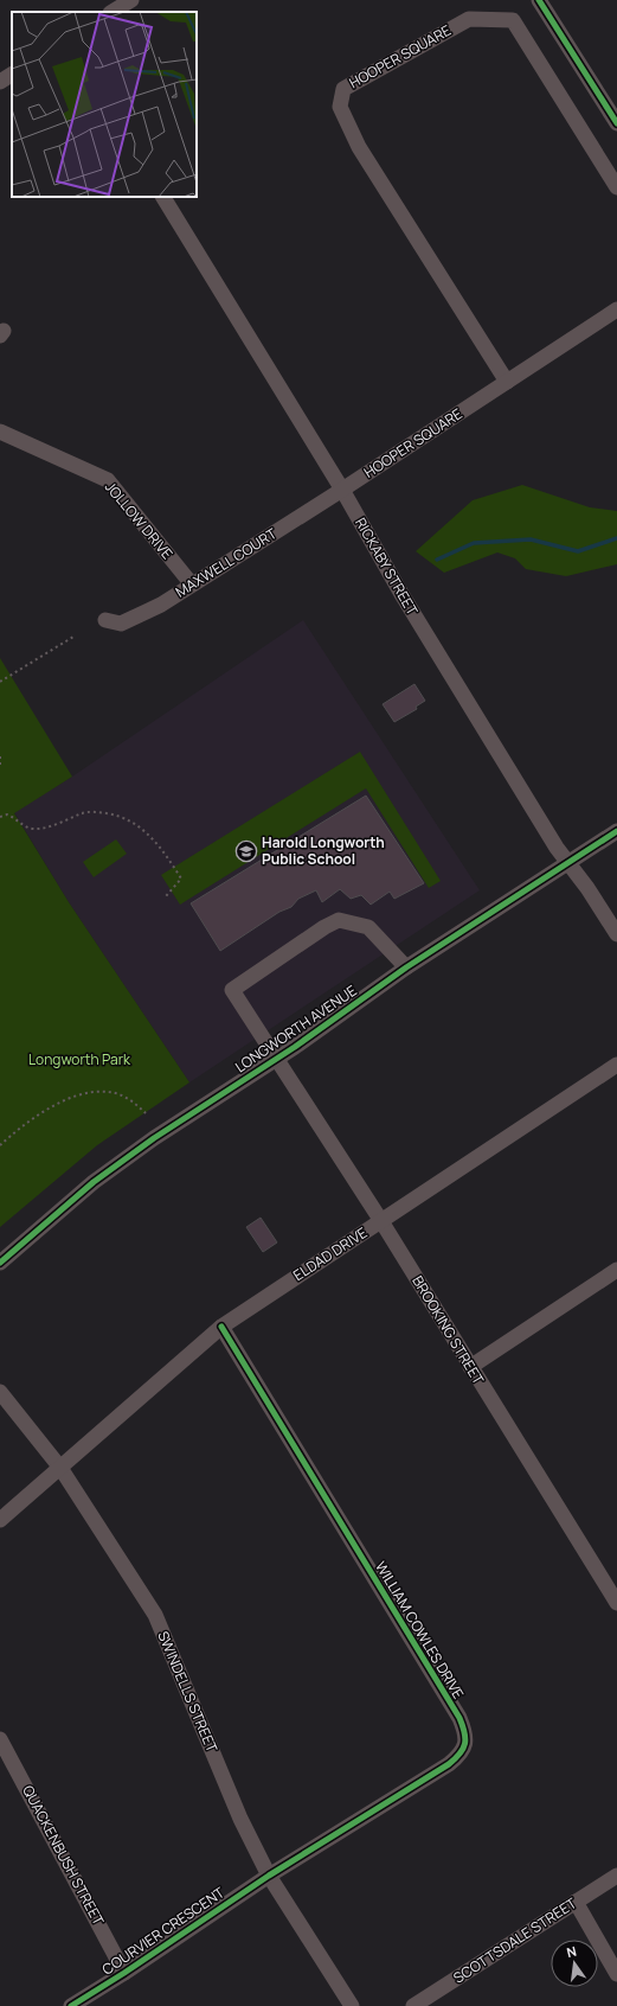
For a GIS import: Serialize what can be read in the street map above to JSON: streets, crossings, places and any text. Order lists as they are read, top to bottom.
{
  "streets": {
    "street": [
      "HOOPER SQUARE",
      "JOLLOW DRIVE",
      "MAXWELL COURT",
      "RICKABY STREET",
      "LONGWORTH AVENUE",
      "ELDAD DRIVE",
      "BROOKING STREET",
      "WILLIAM COWLES DRIVE",
      "SWINDELLS STREET",
      "QUACKENBUSH STREET",
      "COURVIER CRESCENT",
      "SCOTTSDALE STREET"
    ]
  },
  "crossings": [
    ["HOOPER SQUARE", "MAXWELL COURT"],
    ["HOOPER SQUARE", "RICKABY STREET"],
    ["JOLLOW DRIVE", "MAXWELL COURT"],
    ["MAXWELL COURT", "RICKABY STREET"],
    ["RICKABY STREET", "LONGWORTH AVENUE"],
    ["LONGWORTH AVENUE", "BROOKING STREET"],
    ["ELDAD DRIVE", "BROOKING STREET"],
    ["ELDAD DRIVE", "WILLIAM COWLES DRIVE"],
    ["ELDAD DRIVE", "SWINDELLS STREET"],
    ["WILLIAM COWLES DRIVE", "SWINDELLS STREET"],
    ["WILLIAM COWLES DRIVE", "COURVIER CRESCENT"],
    ["SWINDELLS STREET", "COURVIER CRESCENT"],
    ["QUACKENBUSH STREET", "COURVIER CRESCENT"]
  ],
  "parks": ["Longworth Park"],
  "places": {
    "school or university": ["Harold Longworth Public School"]
  },
  "north": "top"
}
